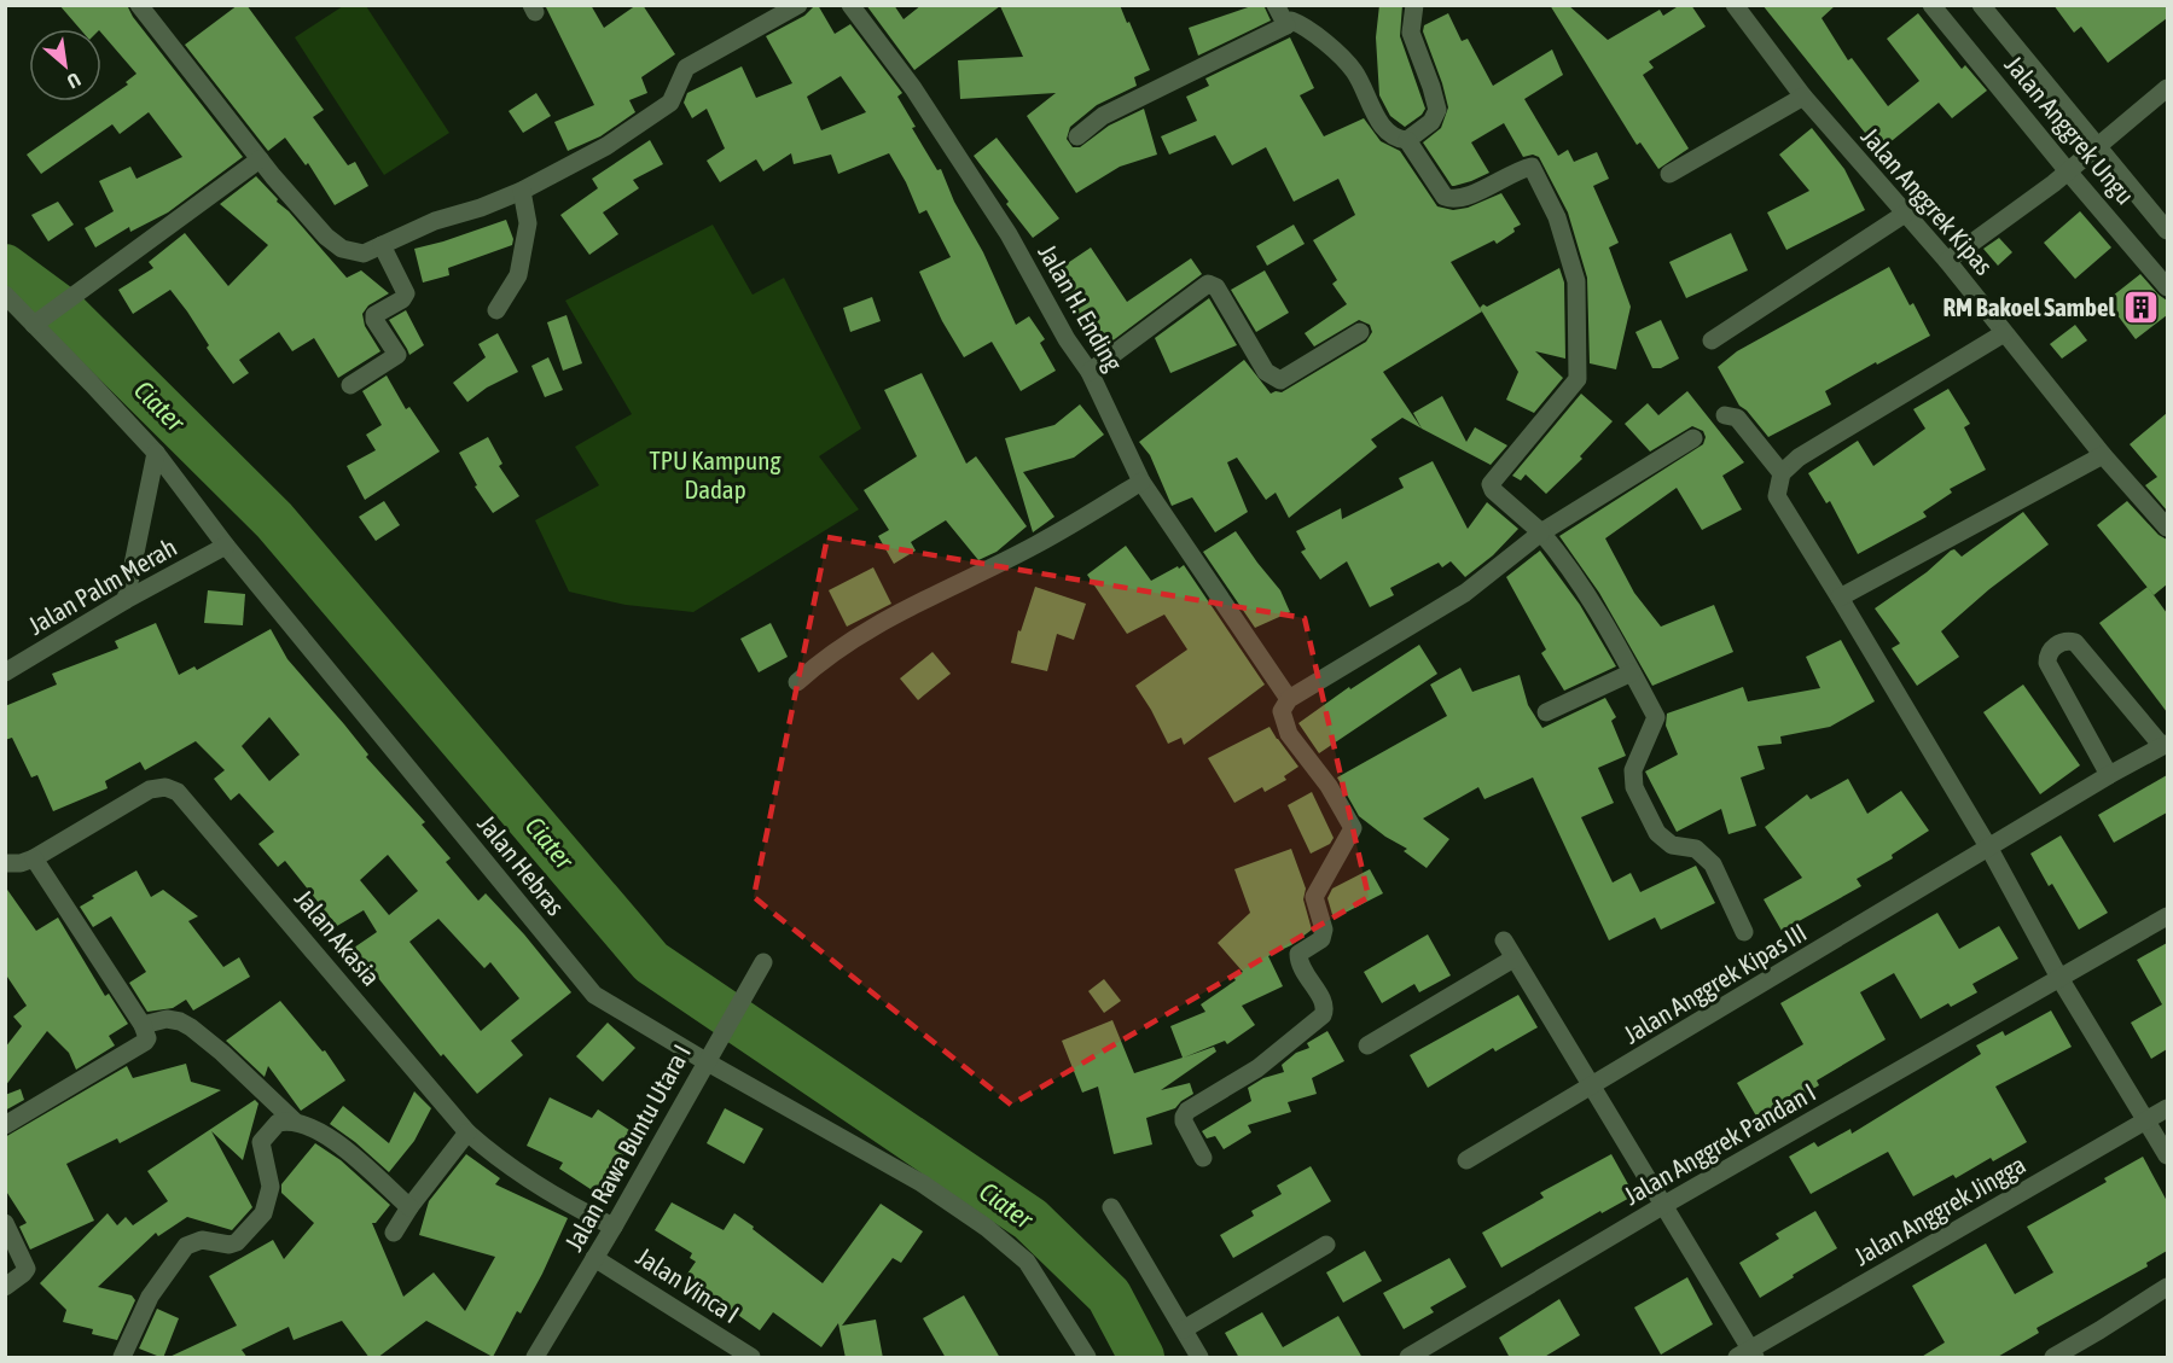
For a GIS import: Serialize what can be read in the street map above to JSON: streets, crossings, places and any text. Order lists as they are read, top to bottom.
{
  "streets": {
    "street": [
      "Jalan Anggrek Ungu",
      "Jalan Anggrek Kipas",
      "Jalan H. Ending",
      "Jalan Palm Merah",
      "Jalan Hebras",
      "Jalan Akasia",
      "Jalan Anggrek Kipas III",
      "Jalan Anggrek Pandan I",
      "Jalan Rawa Buntu Utara I",
      "Jalan Anggrek Jingga",
      "Jalan Vinca I"
    ]
  },
  "crossings": [
    ["Jalan Palm Merah", "Jalan Hebras"],
    ["Jalan Hebras", "Jalan Rawa Buntu Utara I"],
    ["Jalan Akasia", "Jalan Rawa Buntu Utara I"],
    ["Jalan Rawa Buntu Utara I", "Jalan Vinca I"]
  ],
  "water": ["Ciater"],
  "parks": ["TPU Kampung Dadap"],
  "places": {
    "building": ["RM Bakoel Sambel"]
  },
  "north": "bottom right"
}
